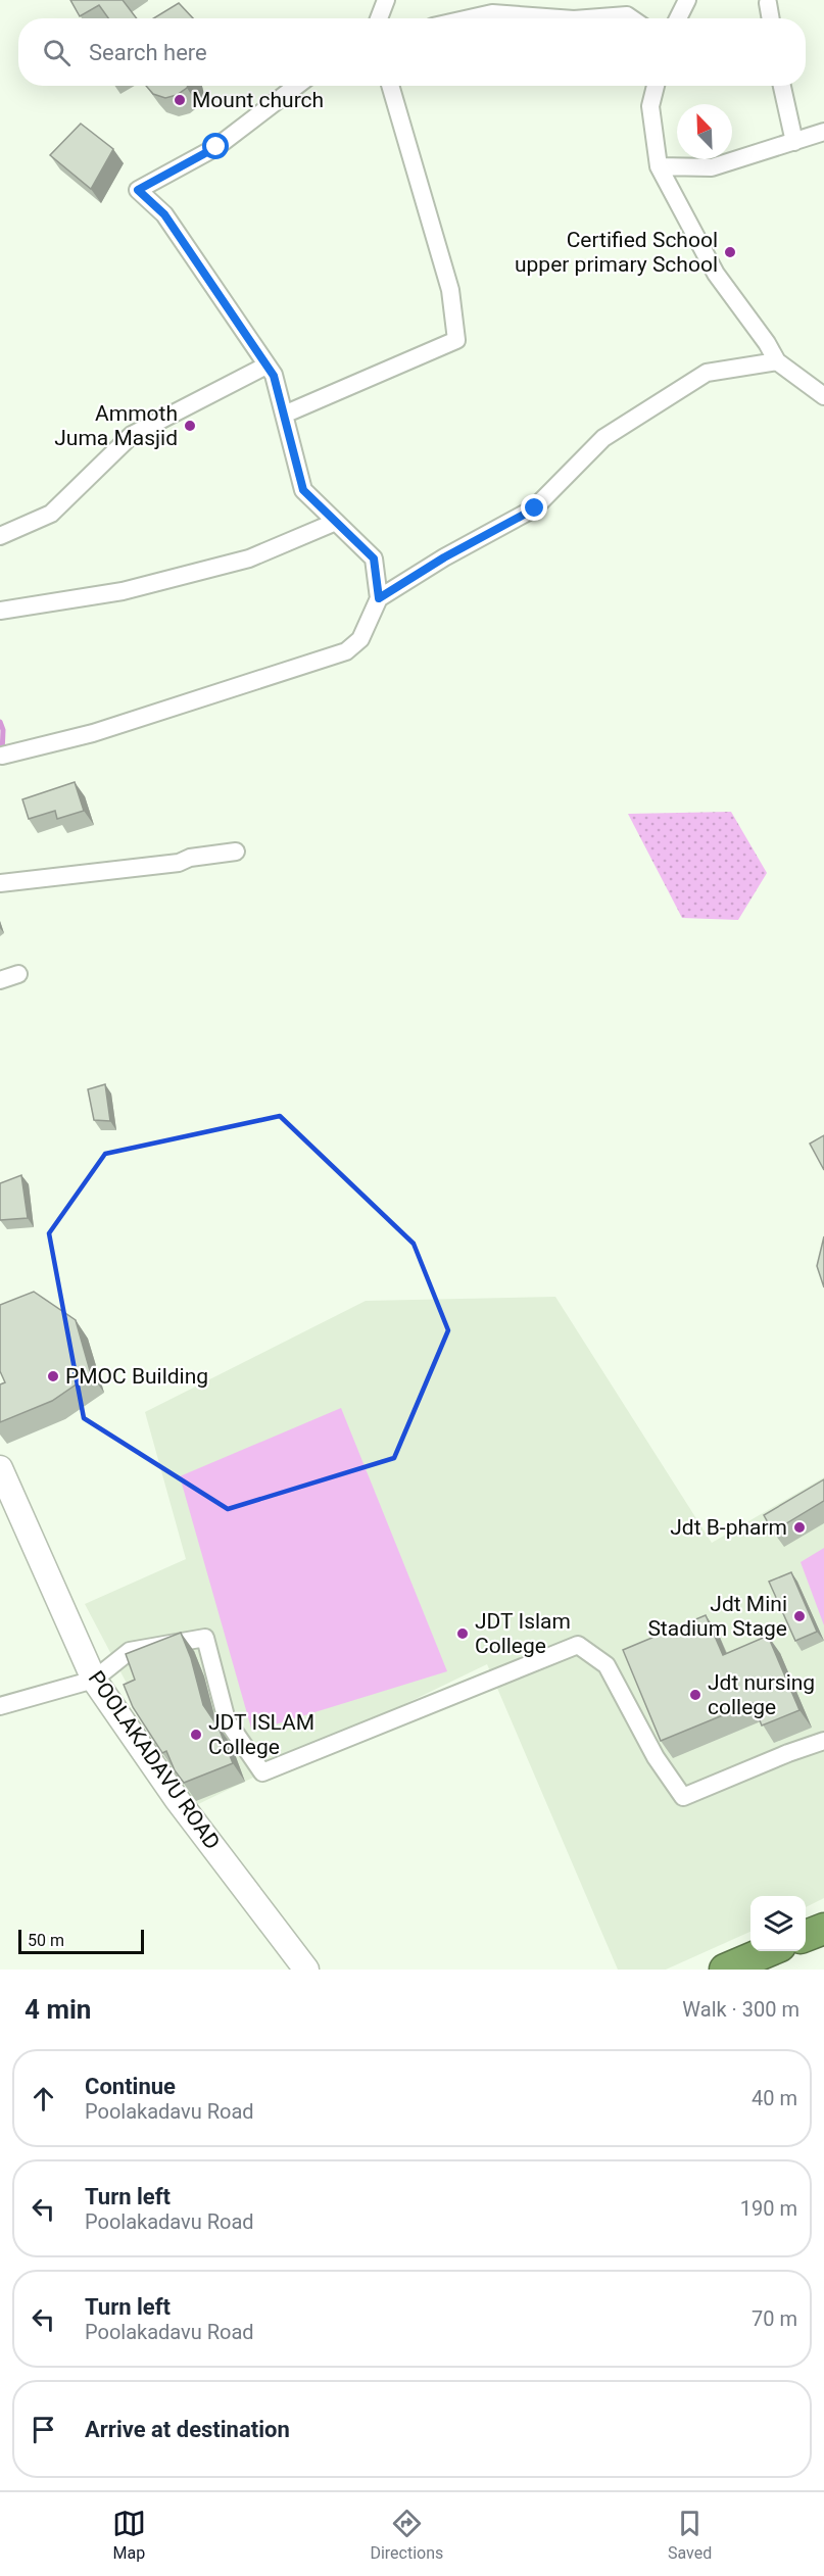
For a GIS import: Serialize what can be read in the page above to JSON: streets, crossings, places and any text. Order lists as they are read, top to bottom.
{
  "streets": {
    "street": ["POOLAKADAVU ROAD"]
  },
  "places": [
    "Mount church",
    "Certified School upper primary School",
    "Ammoth Juma Masjid",
    "PMOC Building",
    "Jdt B-pharm",
    "Jdt Mini Stadium Stage",
    "JDT Islam College",
    "Jdt nursing college",
    "JDT ISLAM College"
  ],
  "scale_bar": "50 m",
  "north": "top left",
  "page": {
    "search": "Search here",
    "scale": "50 m",
    "heading": ["4 min", "Walk · 300 m"],
    "list": [
      ["Continue", "Poolakadavu Road", "40 m"],
      ["Turn left", "Poolakadavu Road", "190 m"],
      ["Turn left", "Poolakadavu Road", "70 m"],
      "Arrive at destination"
    ],
    "nav": ["Map", "Directions", "Saved"]
  }
}
